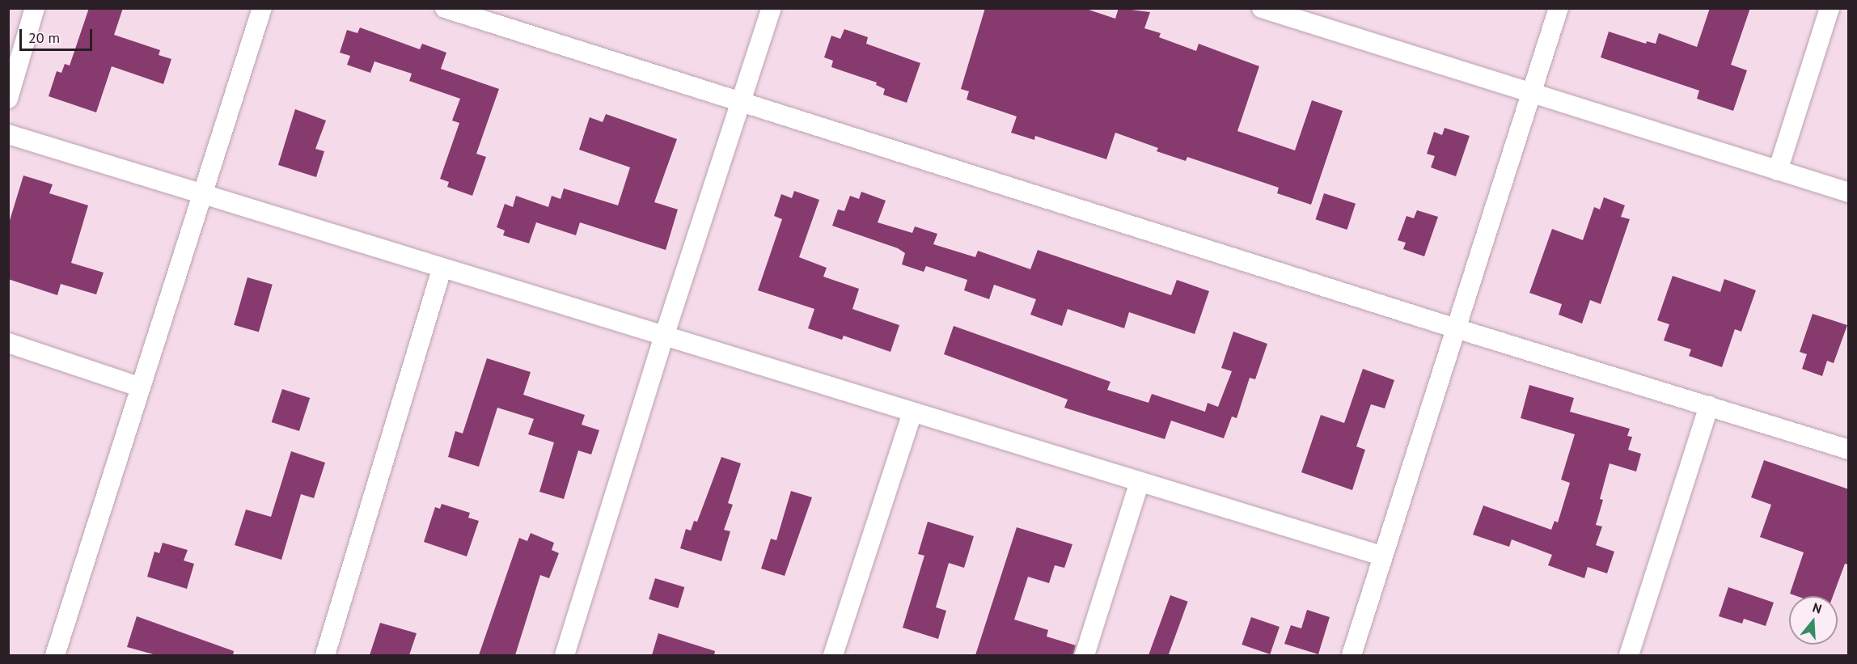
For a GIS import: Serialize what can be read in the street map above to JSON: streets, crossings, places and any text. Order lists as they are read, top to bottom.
{
  "scale_bar": "20 m",
  "north": "top"
}
